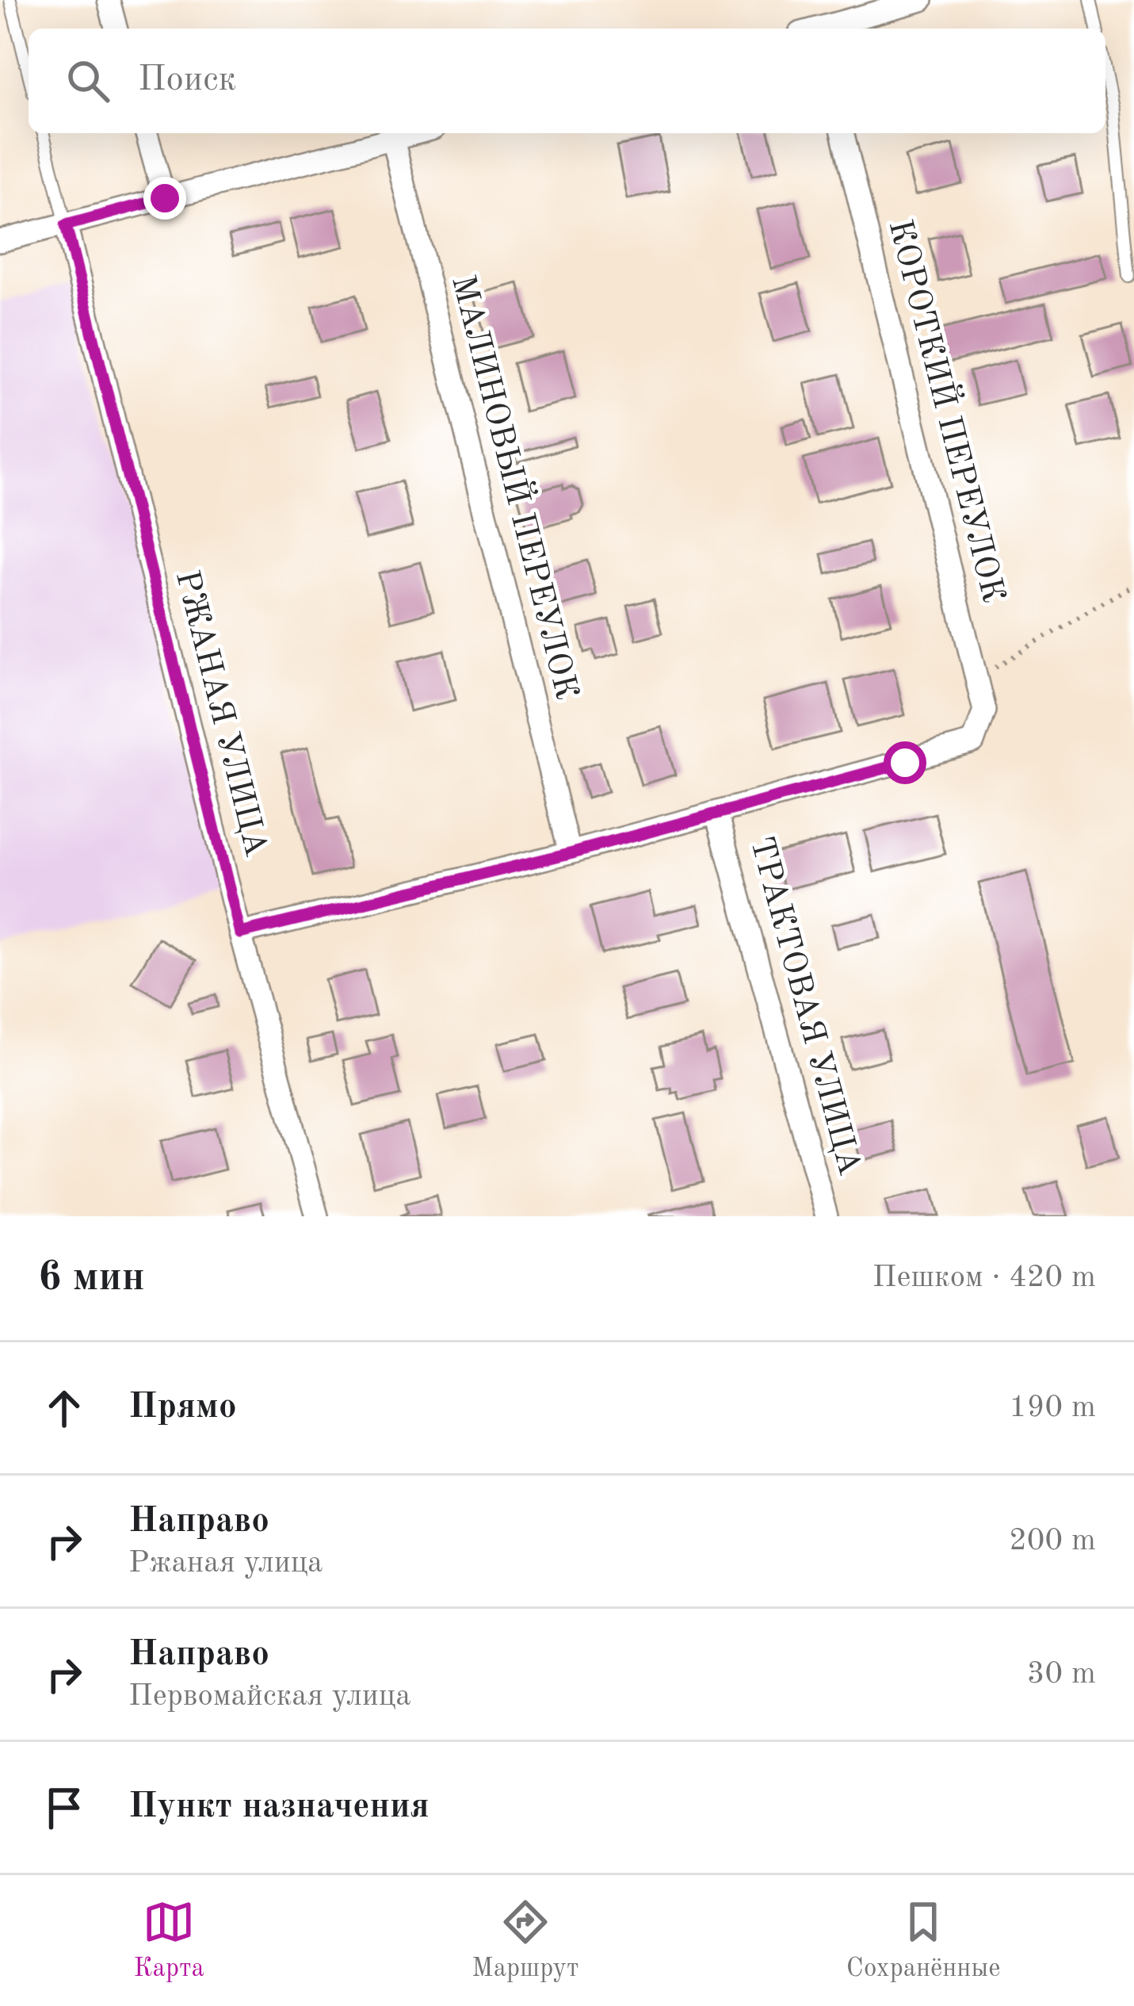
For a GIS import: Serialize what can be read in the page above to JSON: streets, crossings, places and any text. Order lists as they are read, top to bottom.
{
  "streets": {
    "street": [
      "КОРОТКИЙ ПЕРЕУЛОК",
      "МАЛИНОВЫЙ ПЕРЕУЛОК",
      "РЖАНАЯ УЛИЦА",
      "ТРАКТОВАЯ УЛИЦА"
    ]
  },
  "crossings": [
    ["КОРОТКИЙ ПЕРЕУЛОК", "ТРАКТОВАЯ УЛИЦА"]
  ],
  "page": {
    "search": "Поиск",
    "heading": ["6 мин", "Пешком · 420 m"],
    "list": [
      ["Прямо", "190 m"],
      ["Направо", "Ржаная улица", "200 m"],
      ["Направо", "Первомайская улица", "30 m"],
      "Пункт назначения"
    ],
    "nav": ["Карта", "Маршрут", "Сохранённые"]
  }
}
